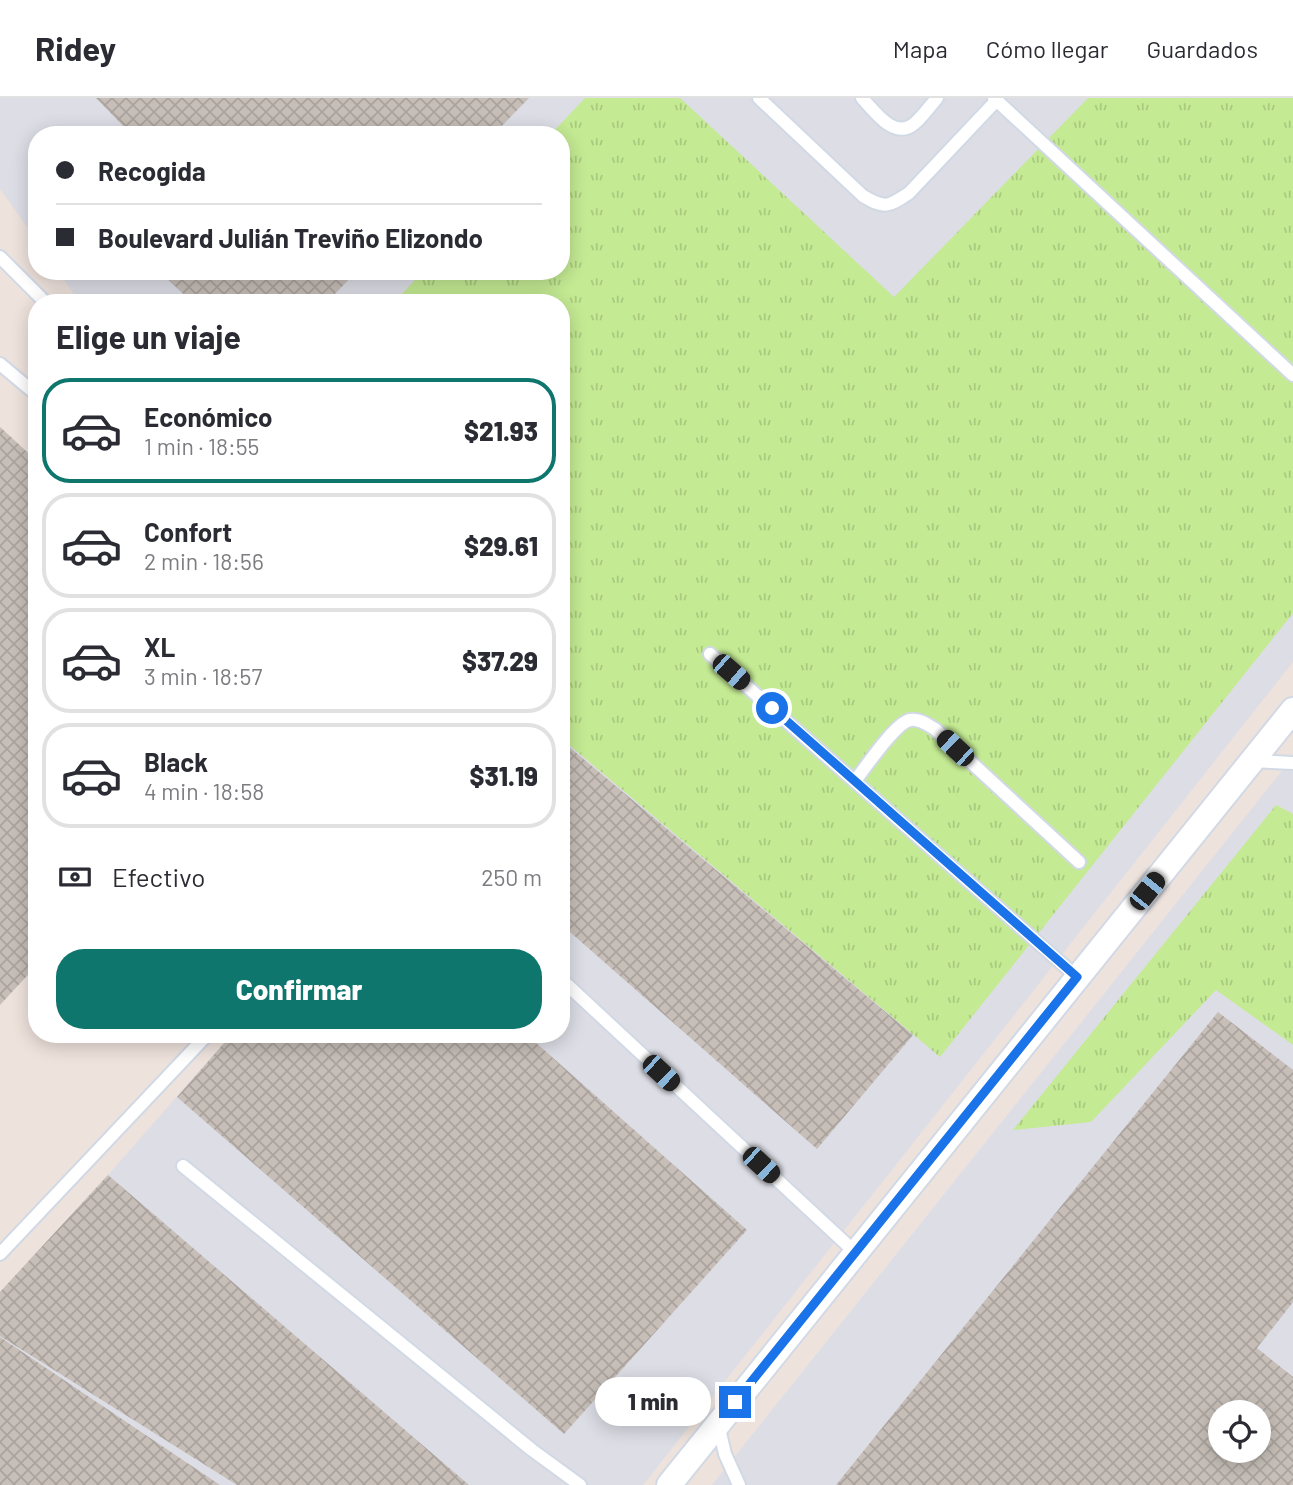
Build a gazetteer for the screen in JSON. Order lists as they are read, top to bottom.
{
  "page": {
    "header": "Ridey",
    "nav": ["Mapa", "Cómo llegar", "Guardados"],
    "banner": ["Recogida", "Boulevard Julián Treviño Elizondo"],
    "heading": "Elige un viaje",
    "list": [
      {
        "name": "Económico",
        "note": "1 min · 18:55",
        "value": "$21.93"
      },
      {
        "name": "Confort",
        "note": "2 min · 18:56",
        "value": "$29.61"
      },
      {
        "name": "XL",
        "note": "3 min · 18:57",
        "value": "$37.29"
      },
      {
        "name": "Black",
        "note": "4 min · 18:58",
        "value": "$31.19"
      }
    ],
    "pay": ["Efectivo", "250 m"],
    "buttons": "Confirmar",
    "bubble": "1 min"
  }
}
